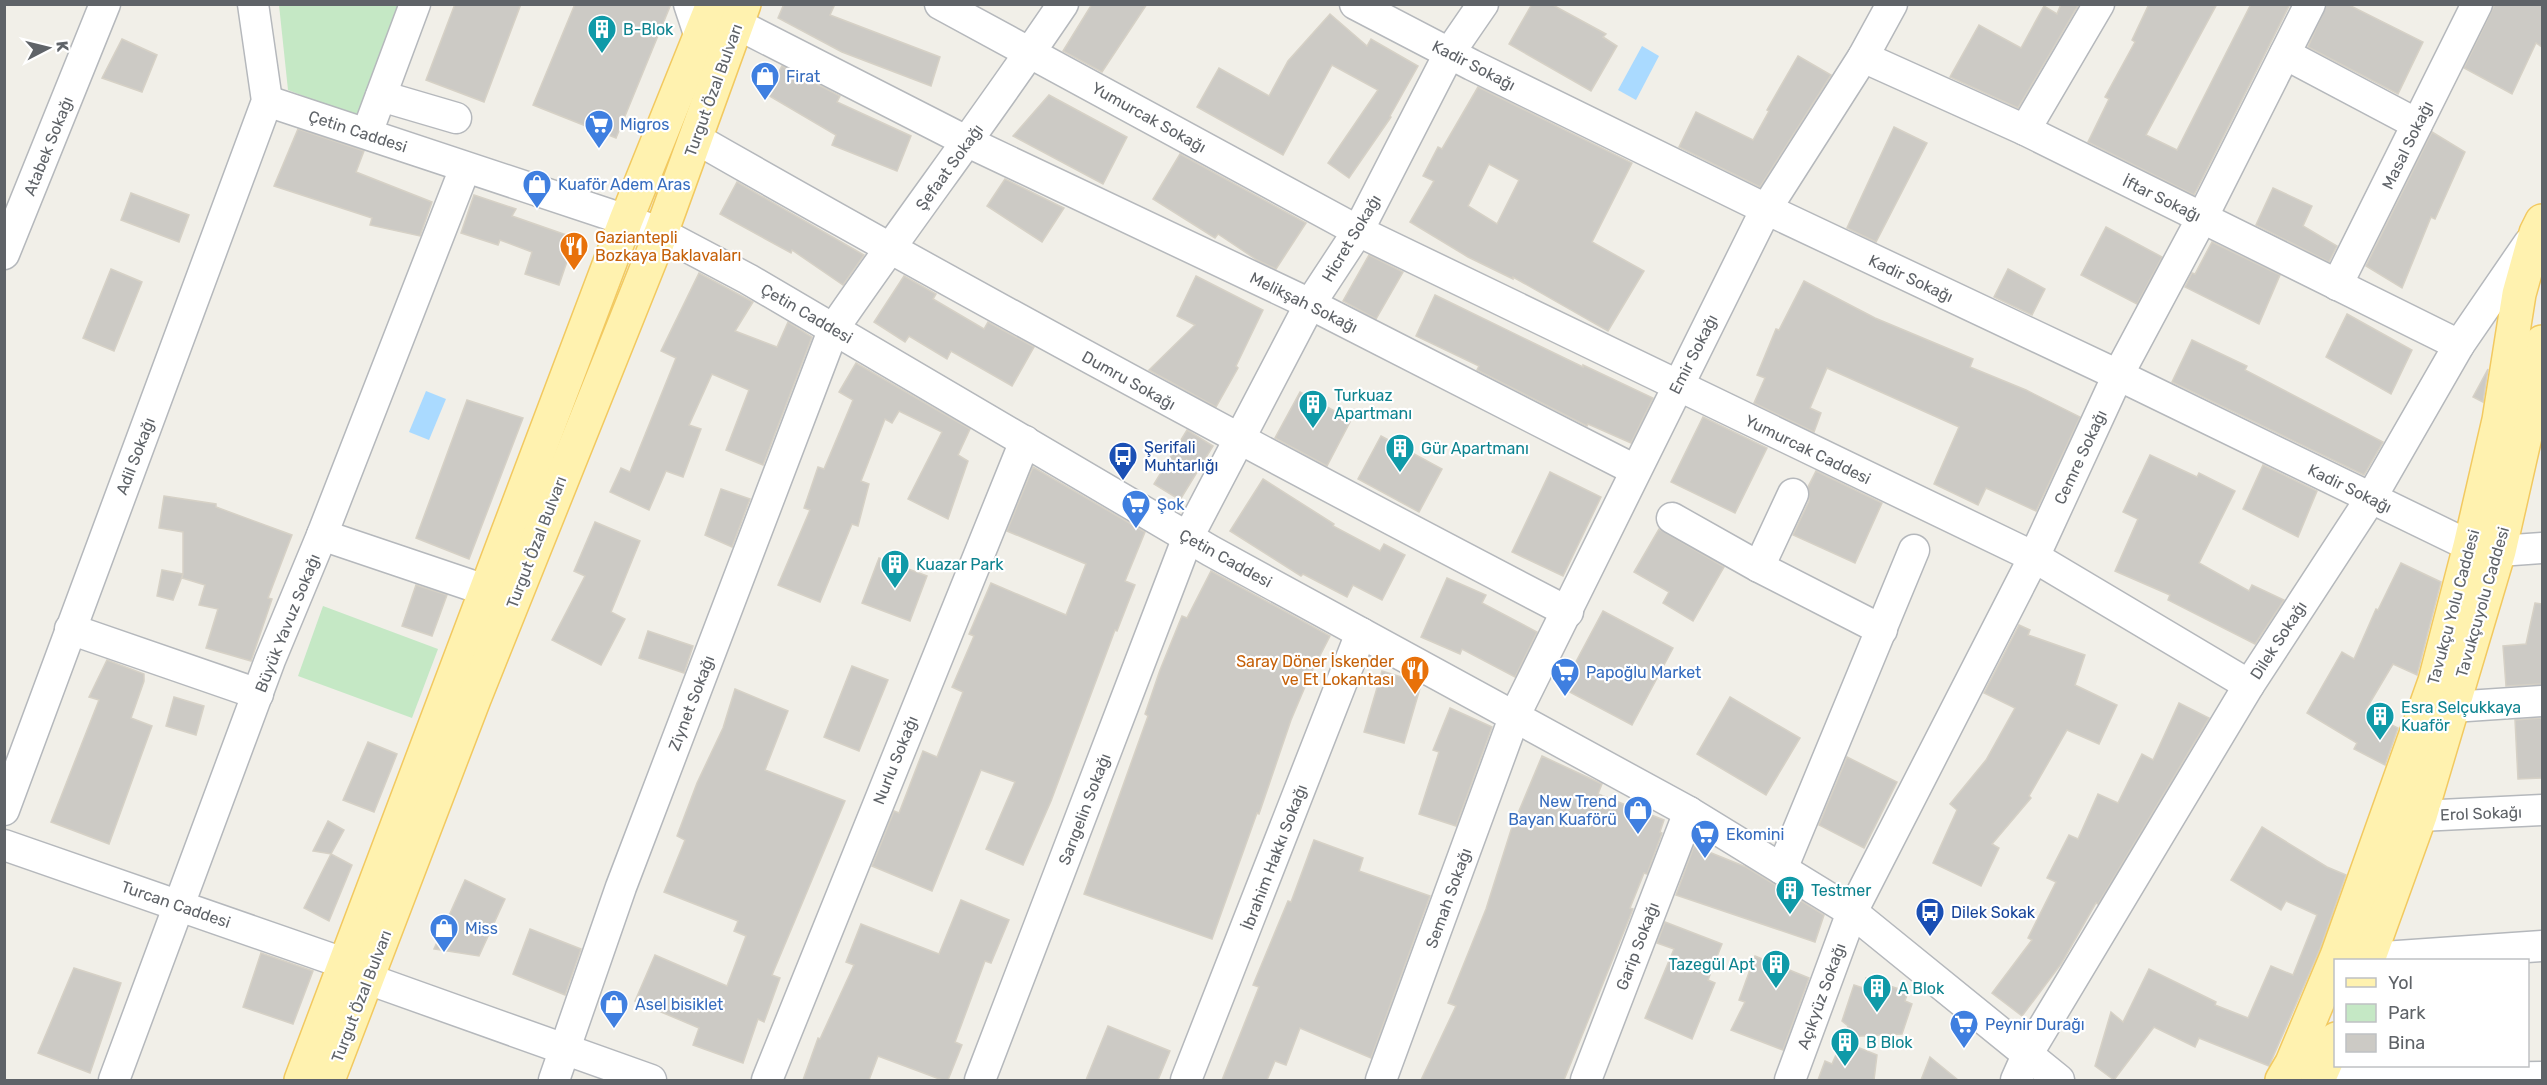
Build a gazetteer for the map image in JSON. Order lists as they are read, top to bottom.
{
  "streets": {
    "main road": ["Turgut Özal Bulvarı", "Tavukçuyolu Caddesi", "Tavukçu Yolu Caddesi"],
    "street": [
      "Kadir Sokağı",
      "Yumurcak Sokağı",
      "Çetin Caddesi",
      "Masal Sokağı",
      "Atabek Sokağı",
      "Şefaat Sokağı",
      "İftar Sokağı",
      "Hicret Sokağı",
      "Melikşah Sokağı",
      "Emir Sokağı",
      "Dumru Sokağı",
      "Yumurcak Caddesi",
      "Adil Sokağı",
      "Cemre Sokağı",
      "Büyük Yavuz Sokağı",
      "Dilek Sokağı",
      "Ziynet Sokağı",
      "Nurlu Sokağı",
      "Sarıgelin Sokağı",
      "Erol Sokağı",
      "İbrahim Hakkı Sokağı",
      "Semah Sokağı",
      "Turcan Caddesi",
      "Garip Sokağı",
      "Açıkyüz Sokağı"
    ]
  },
  "crossings": [
    ["Kadir Sokağı", "Hicret Sokağı"],
    ["Kadir Sokağı", "Emir Sokağı"],
    ["Kadir Sokağı", "Cemre Sokağı"],
    ["Kadir Sokağı", "Tavukçuyolu Caddesi"],
    ["Kadir Sokağı", "Tavukçu Yolu Caddesi"],
    ["Kadir Sokağı", "Dilek Sokağı"],
    ["Turgut Özal Bulvarı", "Çetin Caddesi"],
    ["Turgut Özal Bulvarı", "Dumru Sokağı"],
    ["Turgut Özal Bulvarı", "Turcan Caddesi"],
    ["Yumurcak Sokağı", "Şefaat Sokağı"],
    ["Yumurcak Sokağı", "Hicret Sokağı"],
    ["Yumurcak Sokağı", "Yumurcak Caddesi"],
    ["Çetin Caddesi", "Şefaat Sokağı"],
    ["Çetin Caddesi", "Hicret Sokağı"],
    ["Çetin Caddesi", "Emir Sokağı"],
    ["Çetin Caddesi", "Adil Sokağı"],
    ["Çetin Caddesi", "Cemre Sokağı"],
    ["Çetin Caddesi", "Büyük Yavuz Sokağı"],
    ["Çetin Caddesi", "Dilek Sokağı"],
    ["Çetin Caddesi", "Ziynet Sokağı"],
    ["Çetin Caddesi", "Nurlu Sokağı"],
    ["Çetin Caddesi", "Sarıgelin Sokağı"],
    ["Çetin Caddesi", "İbrahim Hakkı Sokağı"],
    ["Çetin Caddesi", "Semah Sokağı"],
    ["Çetin Caddesi", "Garip Sokağı"],
    ["Çetin Caddesi", "Açıkyüz Sokağı"],
    ["Masal Sokağı", "İftar Sokağı"],
    ["Şefaat Sokağı", "Melikşah Sokağı"],
    ["Şefaat Sokağı", "Dumru Sokağı"],
    ["Şefaat Sokağı", "Ziynet Sokağı"],
    ["İftar Sokağı", "Emir Sokağı"],
    ["İftar Sokağı", "Cemre Sokağı"],
    ["İftar Sokağı", "Dilek Sokağı"],
    ["Hicret Sokağı", "Melikşah Sokağı"],
    ["Hicret Sokağı", "Dumru Sokağı"],
    ["Hicret Sokağı", "Yumurcak Caddesi"],
    ["Hicret Sokağı", "Sarıgelin Sokağı"],
    ["Melikşah Sokağı", "Emir Sokağı"],
    ["Emir Sokağı", "Dumru Sokağı"],
    ["Emir Sokağı", "Yumurcak Caddesi"],
    ["Emir Sokağı", "Semah Sokağı"],
    ["Yumurcak Caddesi", "Cemre Sokağı"],
    ["Yumurcak Caddesi", "Dilek Sokağı"],
    ["Cemre Sokağı", "Açıkyüz Sokağı"],
    ["Tavukçuyolu Caddesi", "Tavukçu Yolu Caddesi"],
    ["Tavukçuyolu Caddesi", "Erol Sokağı"],
    ["Tavukçu Yolu Caddesi", "Dilek Sokağı"],
    ["Büyük Yavuz Sokağı", "Turcan Caddesi"],
    ["Ziynet Sokağı", "Turcan Caddesi"]
  ],
  "places": {
    "building": [
      "B-Blok",
      "Turkuaz Apartmanı",
      "Gür Apartmanı",
      "Kuazar Park",
      "Esra Selçukkaya Kuaför",
      "Testmer",
      "Tazegül Apt",
      "A Blok",
      "B Blok"
    ],
    "shop": [
      "Firat",
      "Kuaför Adem Aras",
      "New Trend Bayan Kuaförü",
      "Miss",
      "Asel bisiklet"
    ],
    "supermarket": [
      "Migros",
      "Şok",
      "Papoğlu Market",
      "Ekomini",
      "Peynir Durağı"
    ],
    "restaurant": ["Gaziantepli Bozkaya Baklavaları", "Saray Döner İskender ve Et Lokantası"],
    "bus stop": ["Şerifali Muhtarlığı", "Dilek Sokak"]
  },
  "legend": ["Yol", "Park", "Bina"],
  "north": "right"
}
